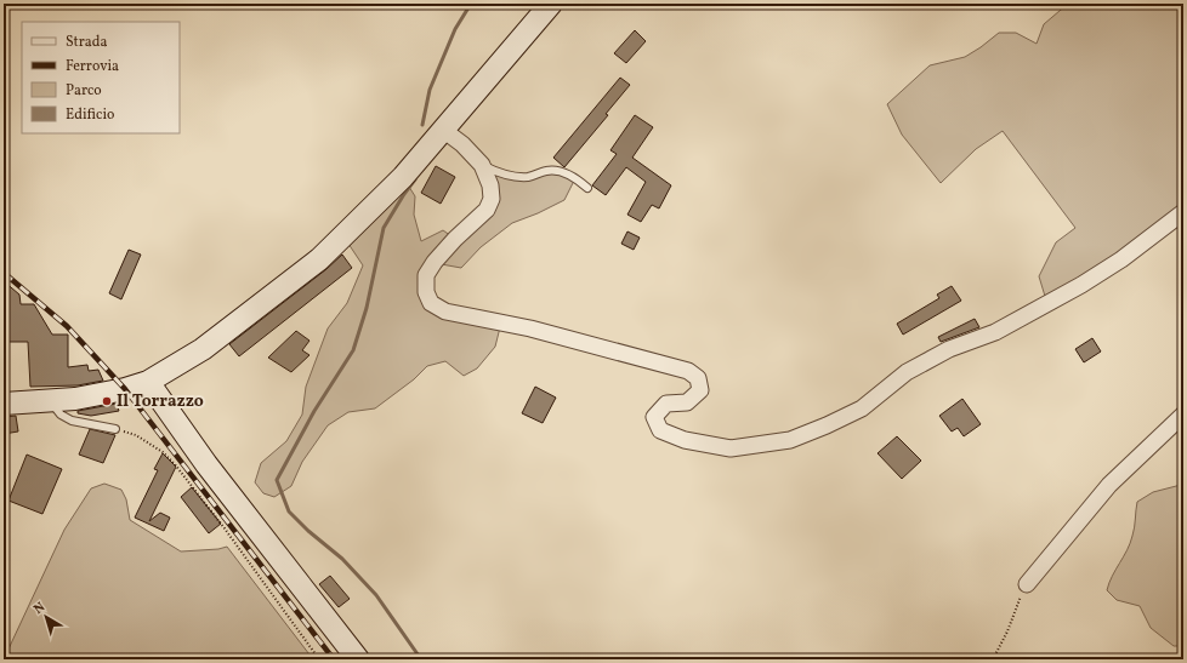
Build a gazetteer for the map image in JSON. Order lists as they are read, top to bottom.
{
  "places": ["Il Torrazzo"],
  "legend": [
    "Strada",
    "Ferrovia",
    "Parco",
    "Edificio"
  ],
  "north": "top left"
}
